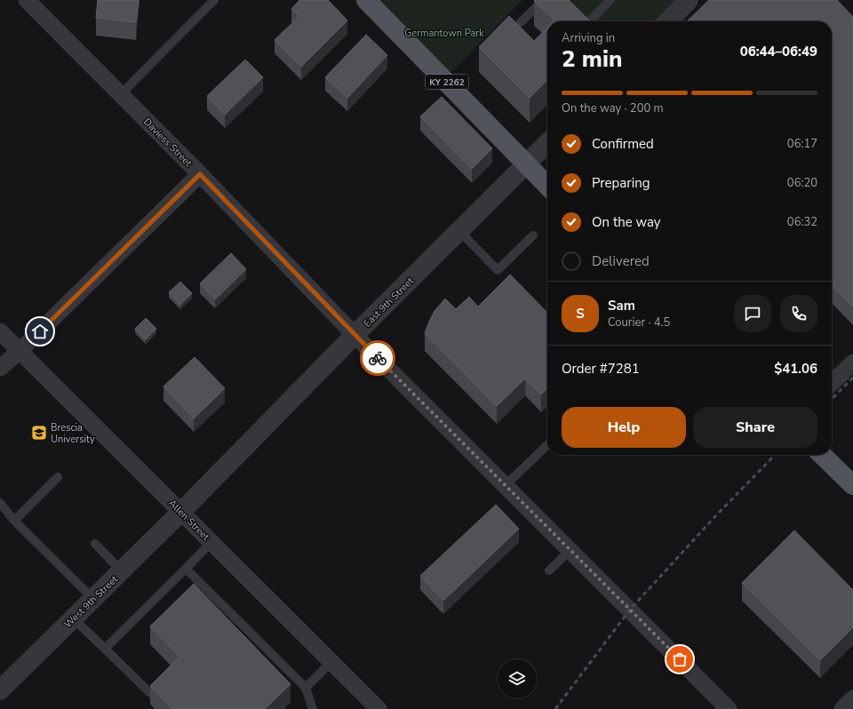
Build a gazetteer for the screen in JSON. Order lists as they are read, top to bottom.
{
  "streets": {
    "main road": ["KY 2262"],
    "street": [
      "Daviess Street",
      "East 9th Street",
      "Allen Street",
      "West 9th Street"
    ]
  },
  "crossings": [
    ["KY 2262", "East 9th Street"],
    ["Daviess Street", "East 9th Street"],
    ["East 9th Street", "Allen Street"],
    ["East 9th Street", "West 9th Street"],
    ["Allen Street", "West 9th Street"]
  ],
  "parks": ["Germantown Park"],
  "places": {
    "school or university": ["Brescia University"]
  },
  "page": {
    "heading": ["2 min", "Arriving in", "06:44–06:49"],
    "panel": [
      "Sam",
      "Courier · 4.5",
      "Order #7281",
      "$41.06"
    ],
    "bar": "On the way · 200 m",
    "list": [
      ["Confirmed", "06:17"],
      ["Preparing", "06:20"],
      ["On the way", "06:32"],
      "Delivered"
    ],
    "round": "S",
    "buttons": ["Help", "Share"]
  }
}
